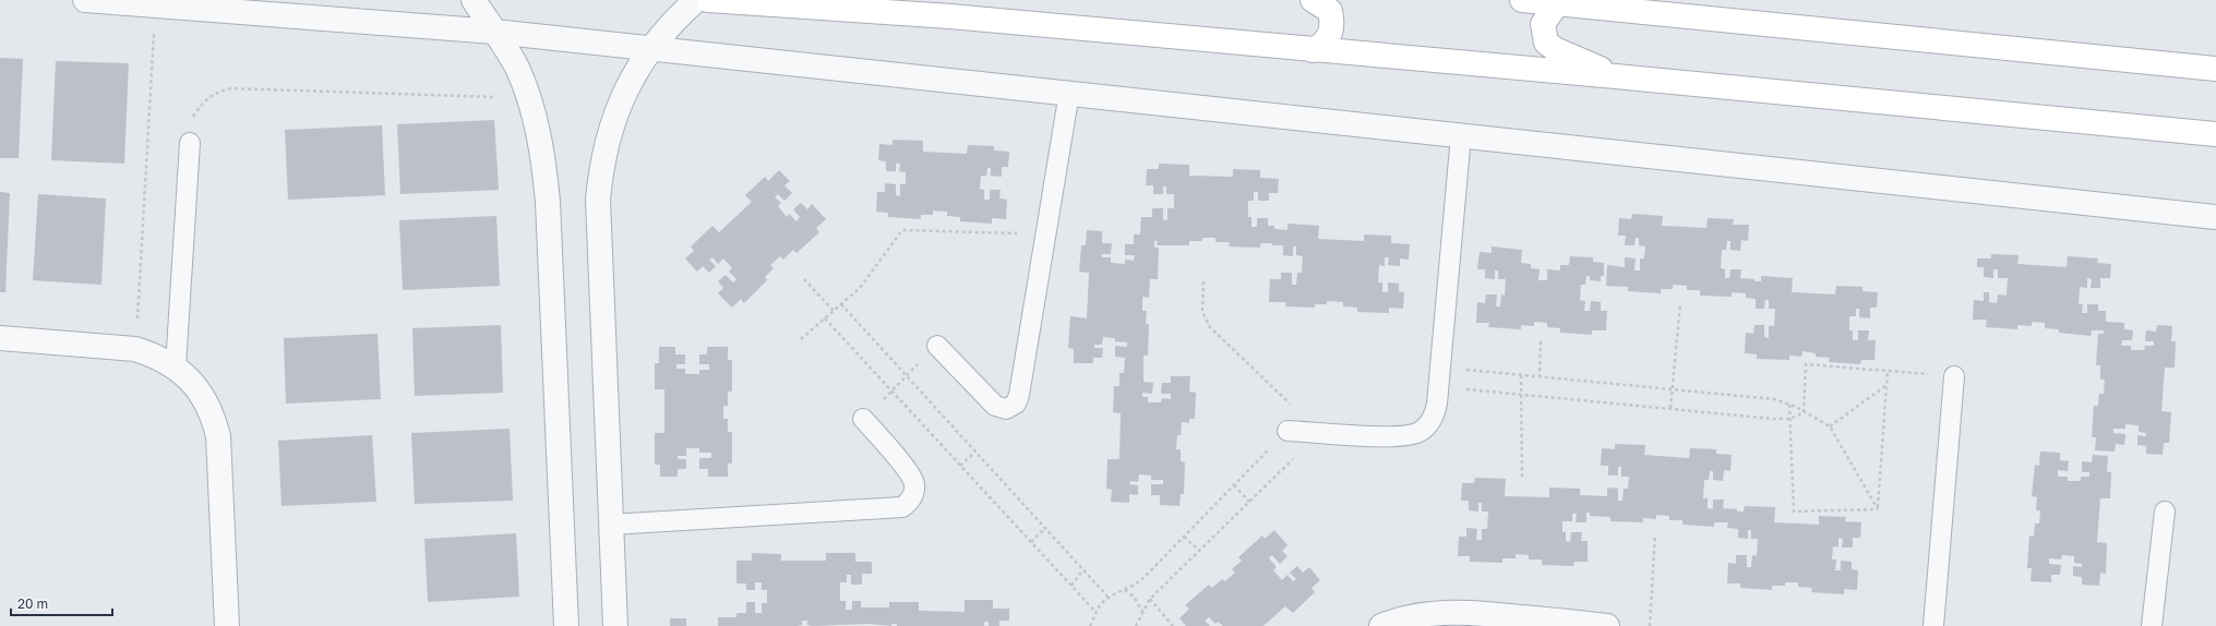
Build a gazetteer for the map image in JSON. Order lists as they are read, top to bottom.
{
  "scale_bar": "20 m"
}
